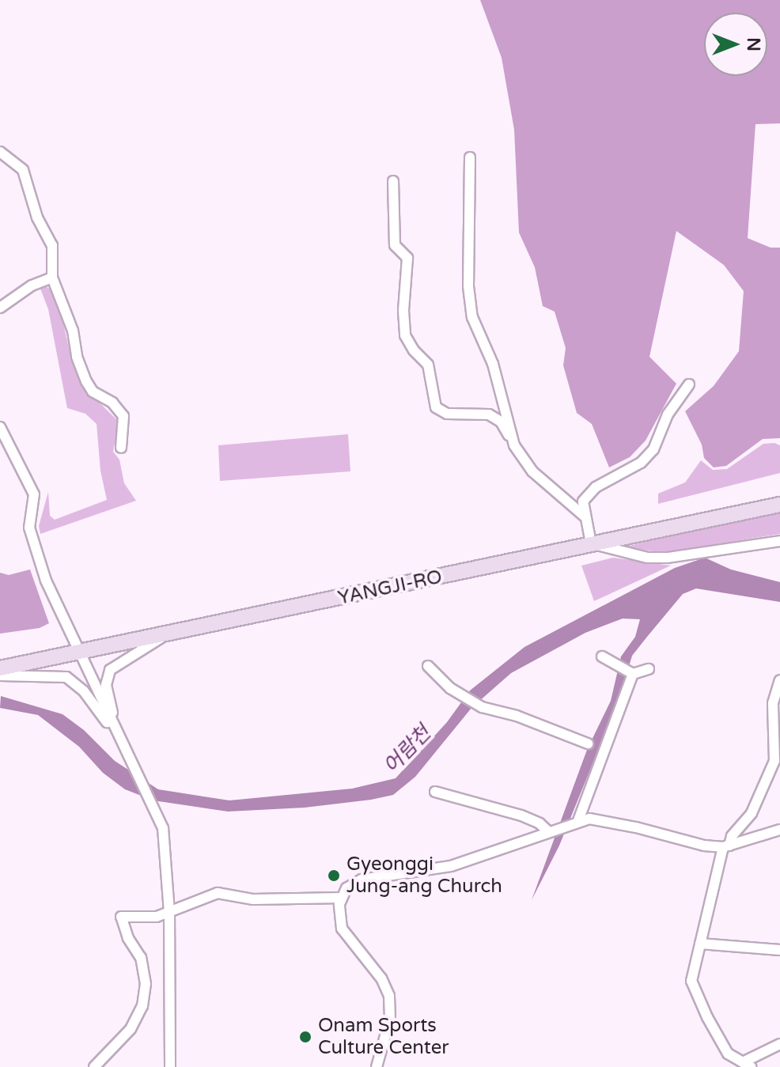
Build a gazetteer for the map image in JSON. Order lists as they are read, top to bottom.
{
  "streets": {
    "street": ["YANGJI-RO"]
  },
  "water": ["어람천"],
  "places": ["Gyeonggi Jung-ang Church", "Onam Sports Culture Center"],
  "north": "right"
}
